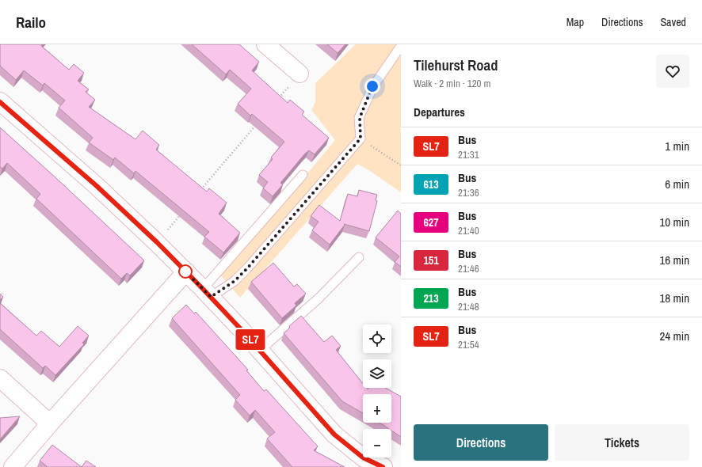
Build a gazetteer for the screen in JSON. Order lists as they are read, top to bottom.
{
  "lines": ["bus line SL7"],
  "page": {
    "header": "Railo",
    "nav": ["Map", "Directions", "Saved"],
    "on_map": "SL7",
    "heading": [
      ["Tilehurst Road", "Walk · 2 min · 120 m"],
      "Departures"
    ],
    "list": [
      {
        "mark": "SL7",
        "name": "Bus",
        "note": "21:31",
        "value": "1 min"
      },
      {
        "mark": "613",
        "name": "Bus",
        "note": "21:36",
        "value": "6 min"
      },
      {
        "mark": "627",
        "name": "Bus",
        "note": "21:40",
        "value": "10 min"
      },
      {
        "mark": "151",
        "name": "Bus",
        "note": "21:46",
        "value": "16 min"
      },
      {
        "mark": "213",
        "name": "Bus",
        "note": "21:48",
        "value": "18 min"
      },
      {
        "mark": "SL7",
        "name": "Bus",
        "note": "21:54",
        "value": "24 min"
      }
    ],
    "map_buttons": ["+", "−"],
    "buttons": ["Directions", "Tickets"]
  }
}
